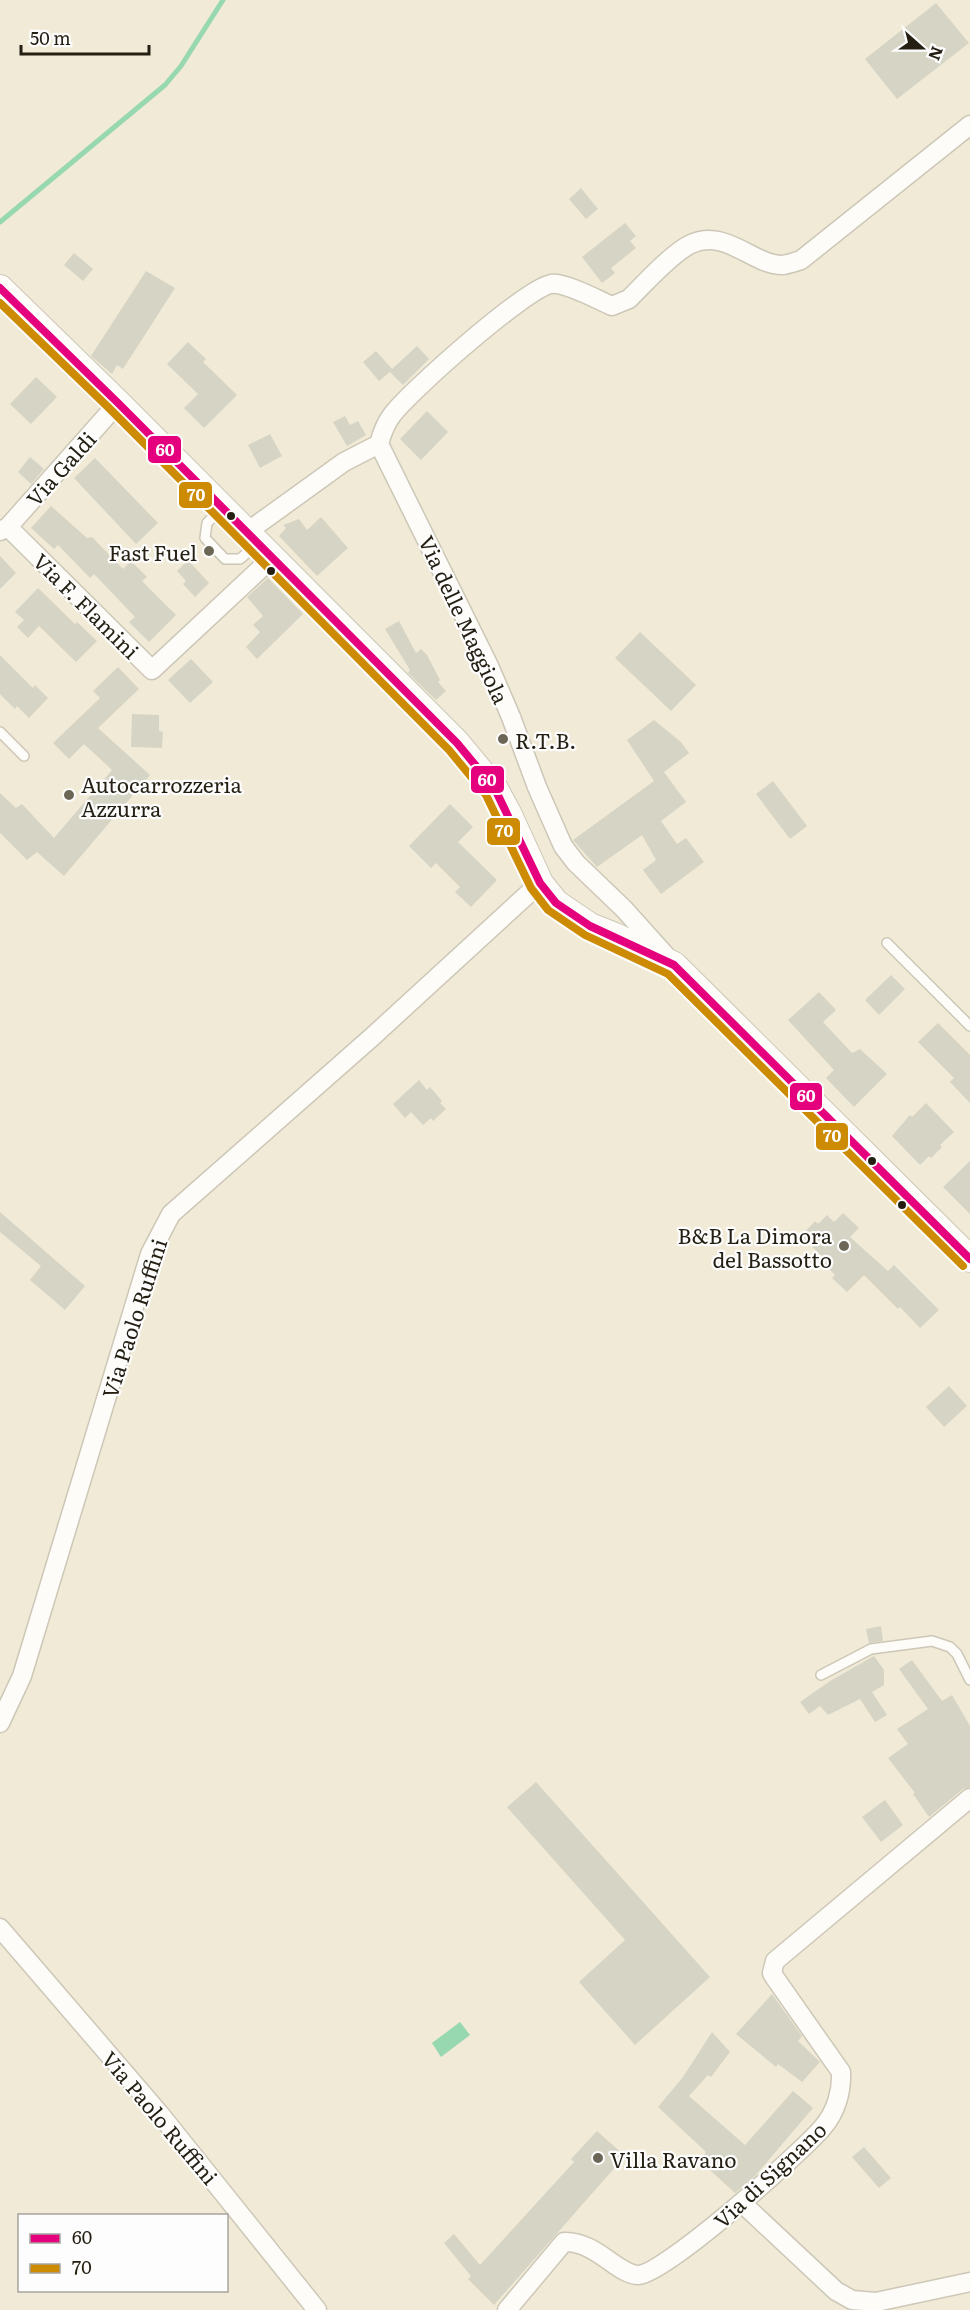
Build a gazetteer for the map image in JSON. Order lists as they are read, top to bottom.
{
  "streets": {
    "street": [
      "Via Galdi",
      "Via F. Flamini",
      "Via delle Maggiola",
      "Via Paolo Ruffini",
      "Via di Signano"
    ]
  },
  "crossings": [
    ["Via Galdi", "Via F. Flamini"]
  ],
  "places": [
    "Fast Fuel",
    "R.T.B.",
    "Autocarrozzeria Azzurra",
    "B&B La Dimora del Bassotto",
    "Villa Ravano"
  ],
  "lines": ["transit line 60", "transit line 70"],
  "legend": ["60", "70"],
  "scale_bar": "50 m",
  "north": "right"
}
